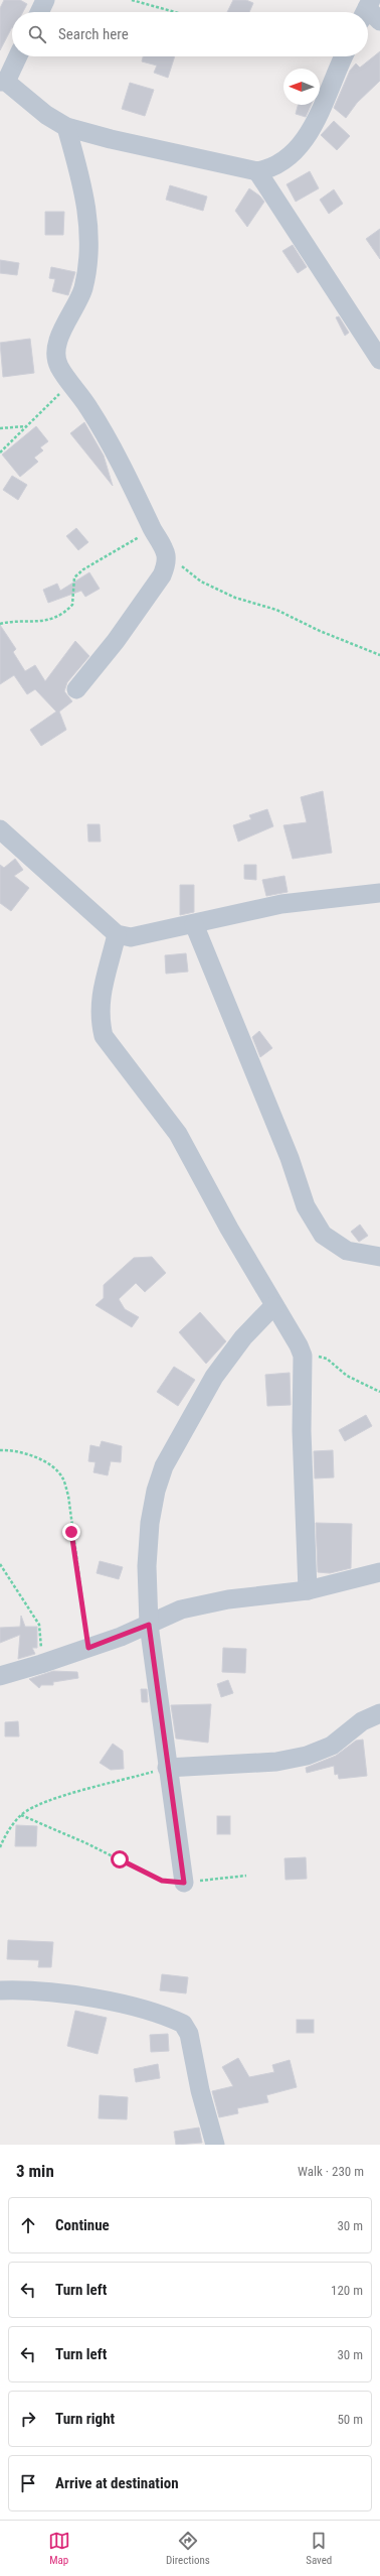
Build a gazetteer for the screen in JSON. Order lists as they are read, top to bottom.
{
  "north": "left",
  "page": {
    "search": "Search here",
    "heading": ["3 min", "Walk · 230 m"],
    "list": [
      ["Continue", "30 m"],
      ["Turn left", "120 m"],
      ["Turn left", "30 m"],
      ["Turn right", "50 m"],
      "Arrive at destination"
    ],
    "nav": ["Map", "Directions", "Saved"]
  }
}
